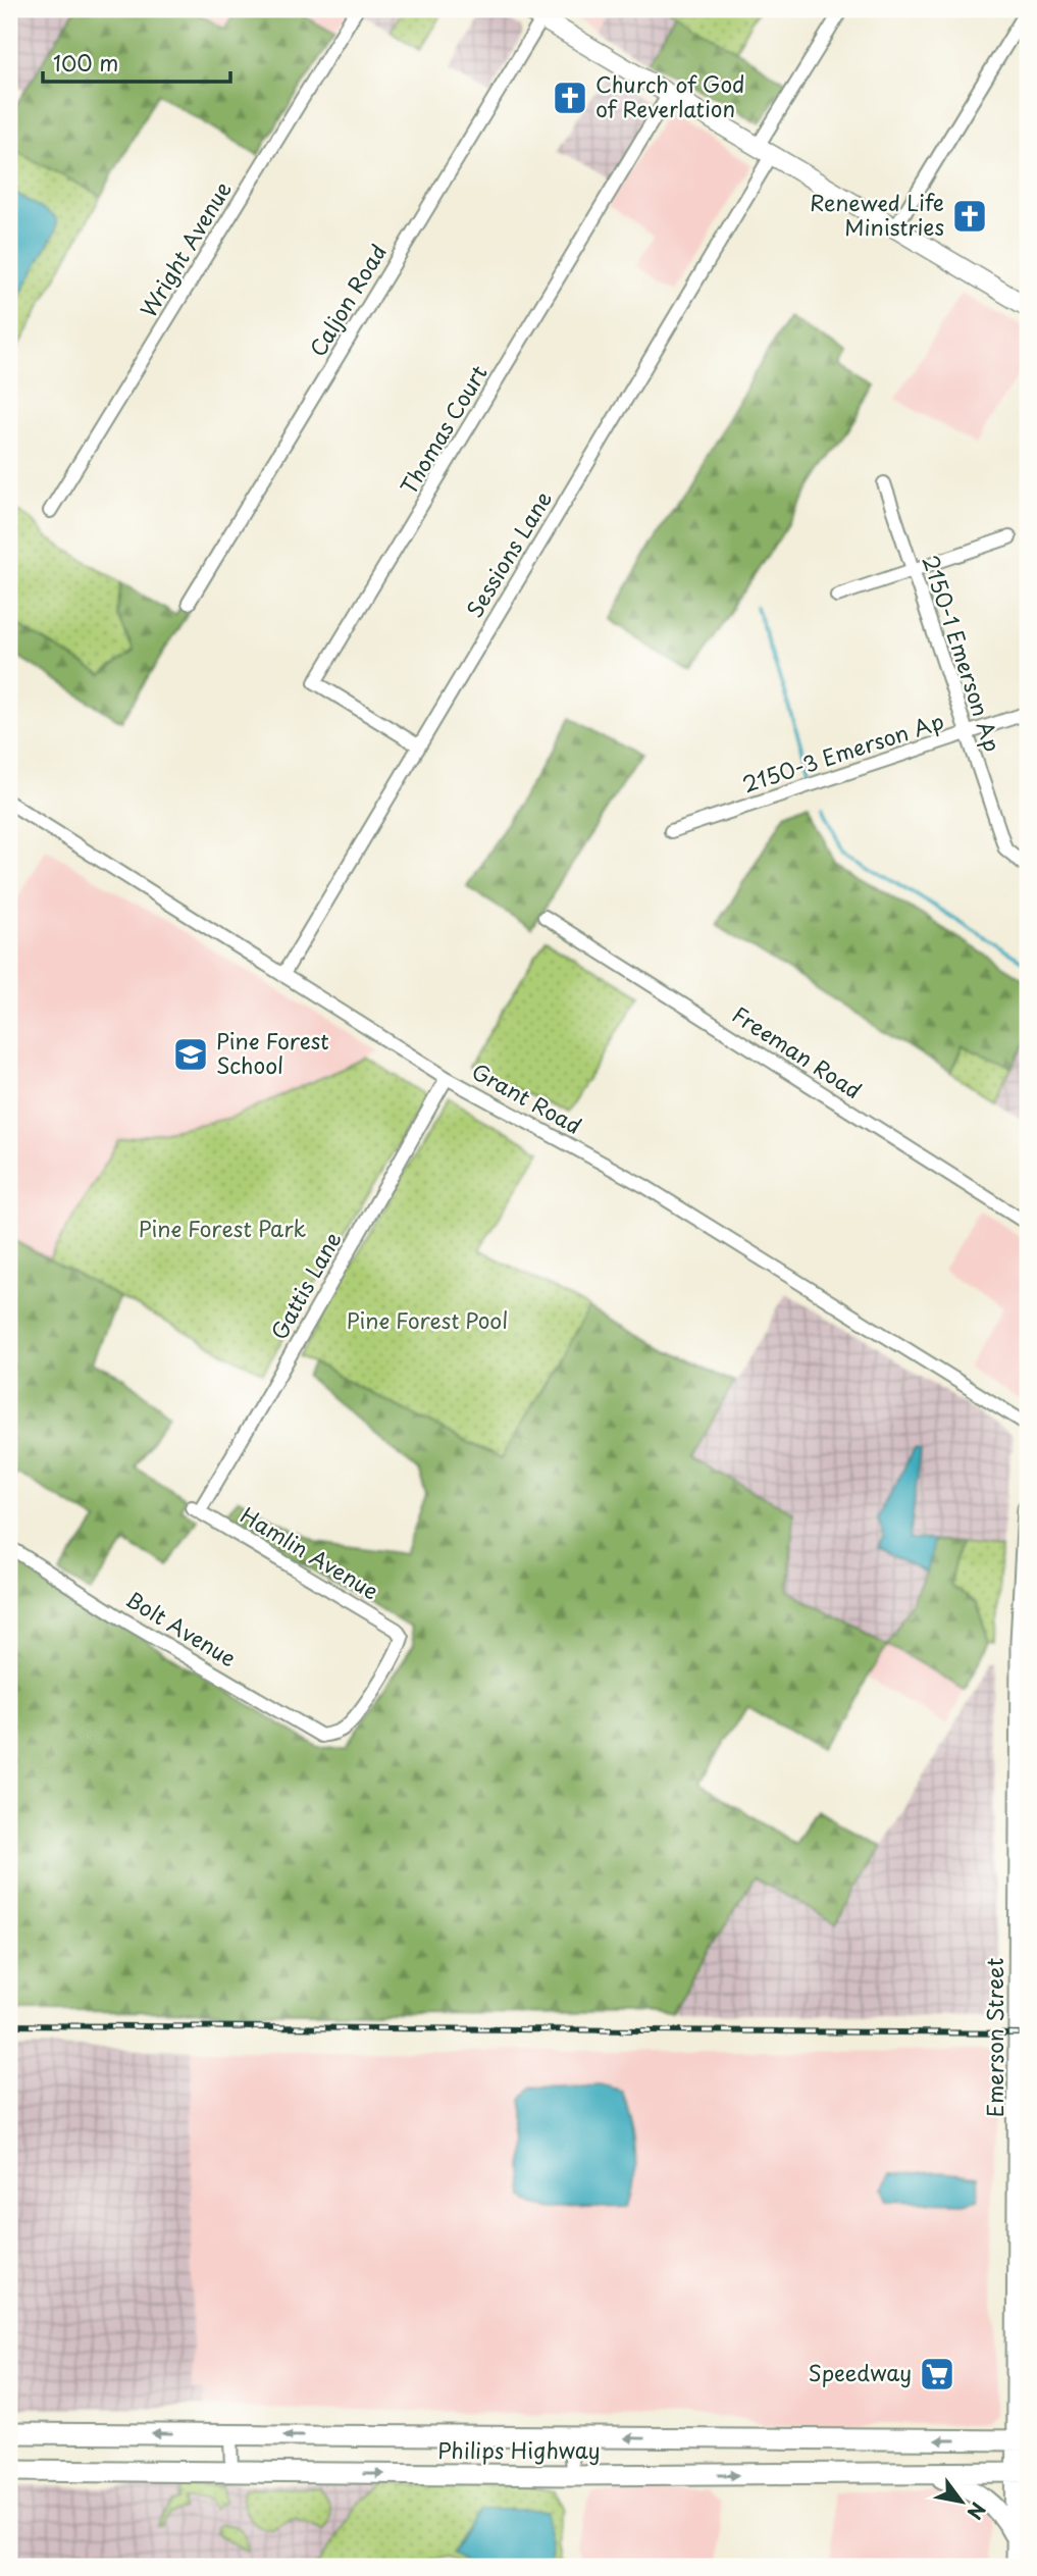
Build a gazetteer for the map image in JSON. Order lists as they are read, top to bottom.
{
  "streets": {
    "main road": ["Emerson Street", "Philips Highway"],
    "street": [
      "Wright Avenue",
      "Caljon Road",
      "Thomas Court",
      "Sessions Lane",
      "2150-1 Emerson Ap",
      "2150-3 Emerson Ap",
      "Freeman Road",
      "Grant Road",
      "Gattis Lane",
      "Hamlin Avenue",
      "Bolt Avenue"
    ]
  },
  "crossings": [
    ["Thomas Court", "Sessions Lane"],
    ["Sessions Lane", "Grant Road"],
    ["2150-1 Emerson Ap", "2150-3 Emerson Ap"],
    ["Grant Road", "Gattis Lane"],
    ["Gattis Lane", "Hamlin Avenue"],
    ["Hamlin Avenue", "Bolt Avenue"],
    ["Emerson Street", "Philips Highway"]
  ],
  "parks": ["Pine Forest Park", "Pine Forest Pool"],
  "places": {
    "church": ["Church of God of Reverlation", "Renewed Life Ministries"],
    "school or university": ["Pine Forest School"],
    "supermarket": ["Speedway"]
  },
  "scale_bar": "100 m",
  "north": "bottom right"
}
